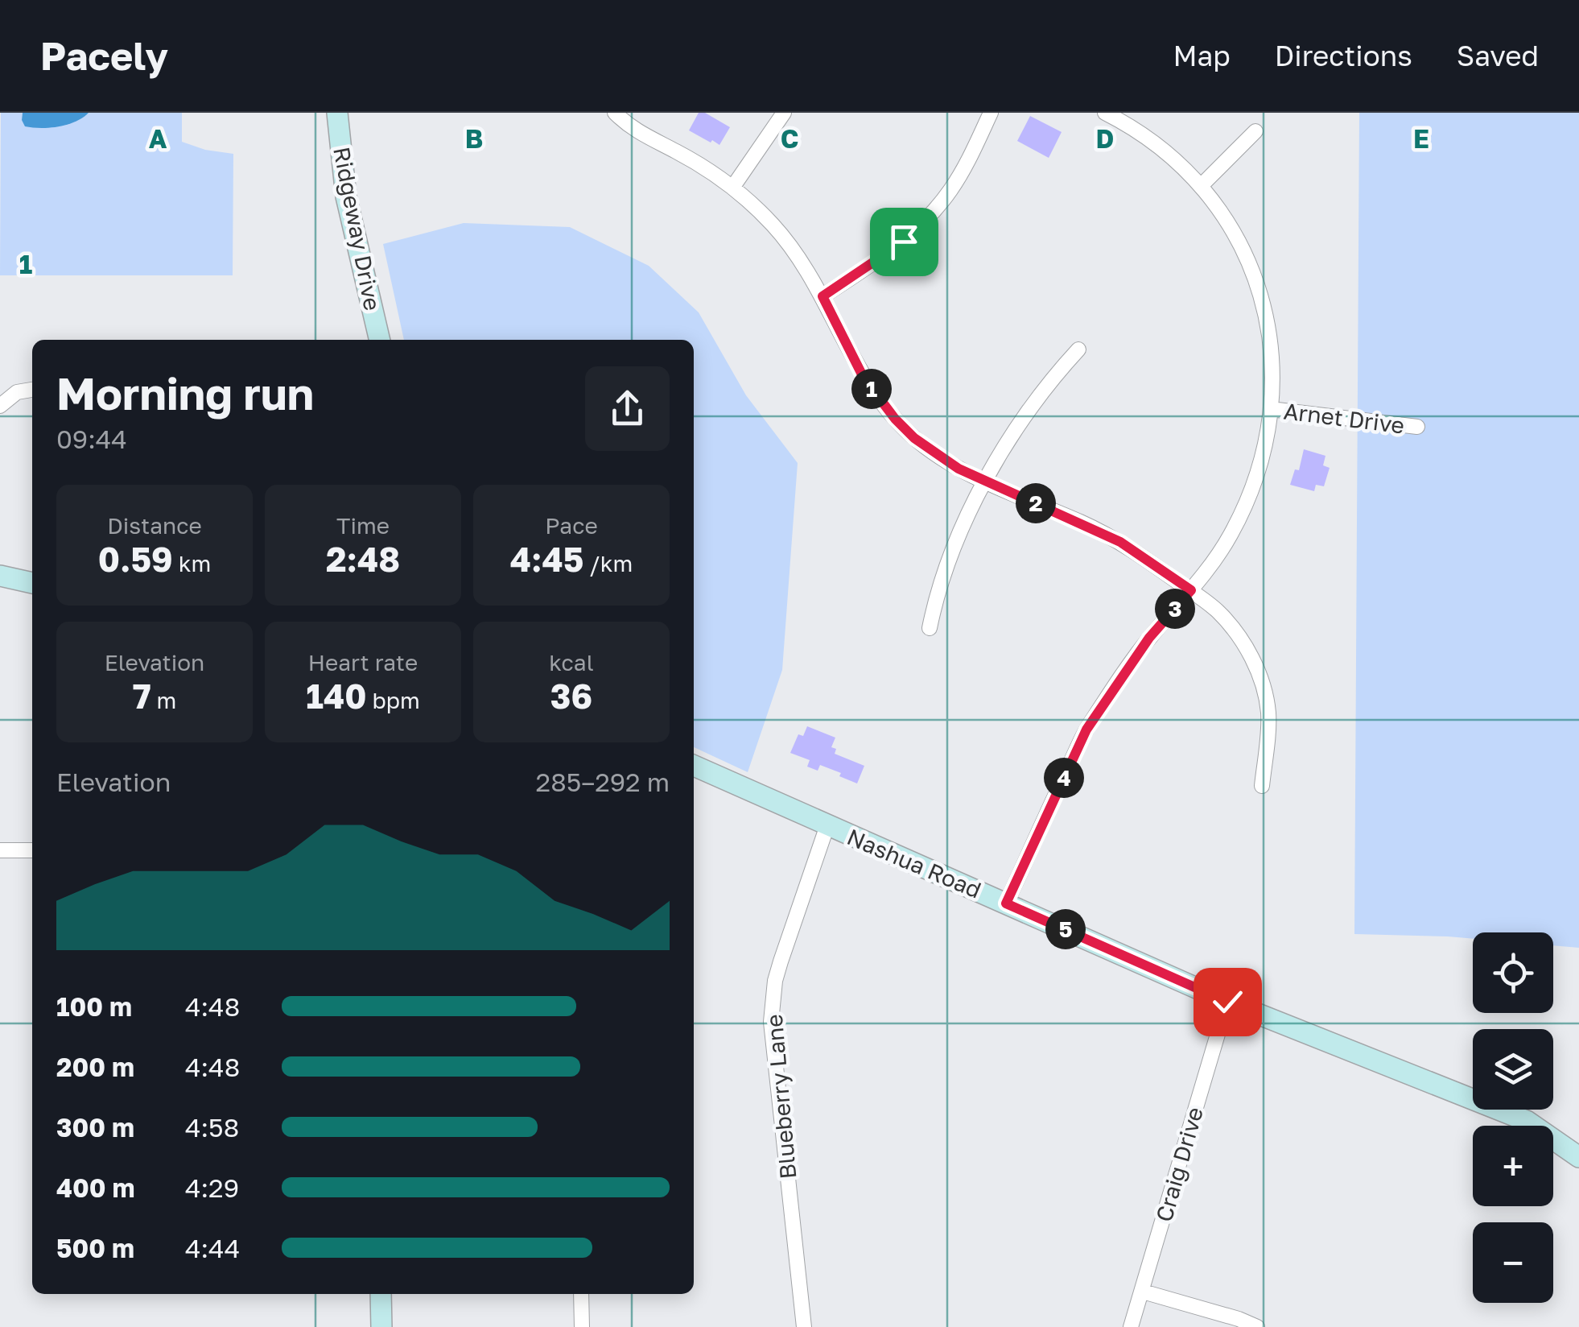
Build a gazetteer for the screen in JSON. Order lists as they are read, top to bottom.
{
  "streets": {
    "street": [
      "Ridgeway Drive",
      "Arnet Drive",
      "Nashua Road",
      "Blueberry Lane",
      "Craig Drive"
    ]
  },
  "crossings": [
    ["Nashua Road", "Blueberry Lane"],
    ["Nashua Road", "Craig Drive"]
  ],
  "page": {
    "header": "Pacely",
    "nav": ["Map", "Directions", "Saved"],
    "heading": ["Morning run", "09:44"],
    "pins": [
      "1",
      "2",
      "3",
      "4",
      "5"
    ],
    "stats": [
      ["Distance", "0.59 km"],
      ["Time", "2:48"],
      ["Pace", "4:45 /km"],
      ["Elevation", "7 m"],
      ["Heart rate", "140 bpm"],
      ["kcal", "36"]
    ],
    "chart": ["Elevation", "285–292 m"],
    "map_buttons": ["+", "−"],
    "list": [
      {
        "name": "100 m",
        "note": "4:48"
      },
      {
        "name": "200 m",
        "note": "4:48"
      },
      {
        "name": "300 m",
        "note": "4:58"
      },
      {
        "name": "400 m",
        "note": "4:29"
      },
      {
        "name": "500 m",
        "note": "4:44"
      }
    ]
  },
  "grid": {
    "columns": [
      "A",
      "B",
      "C",
      "D",
      "E"
    ],
    "rows": ["1"]
  }
}
